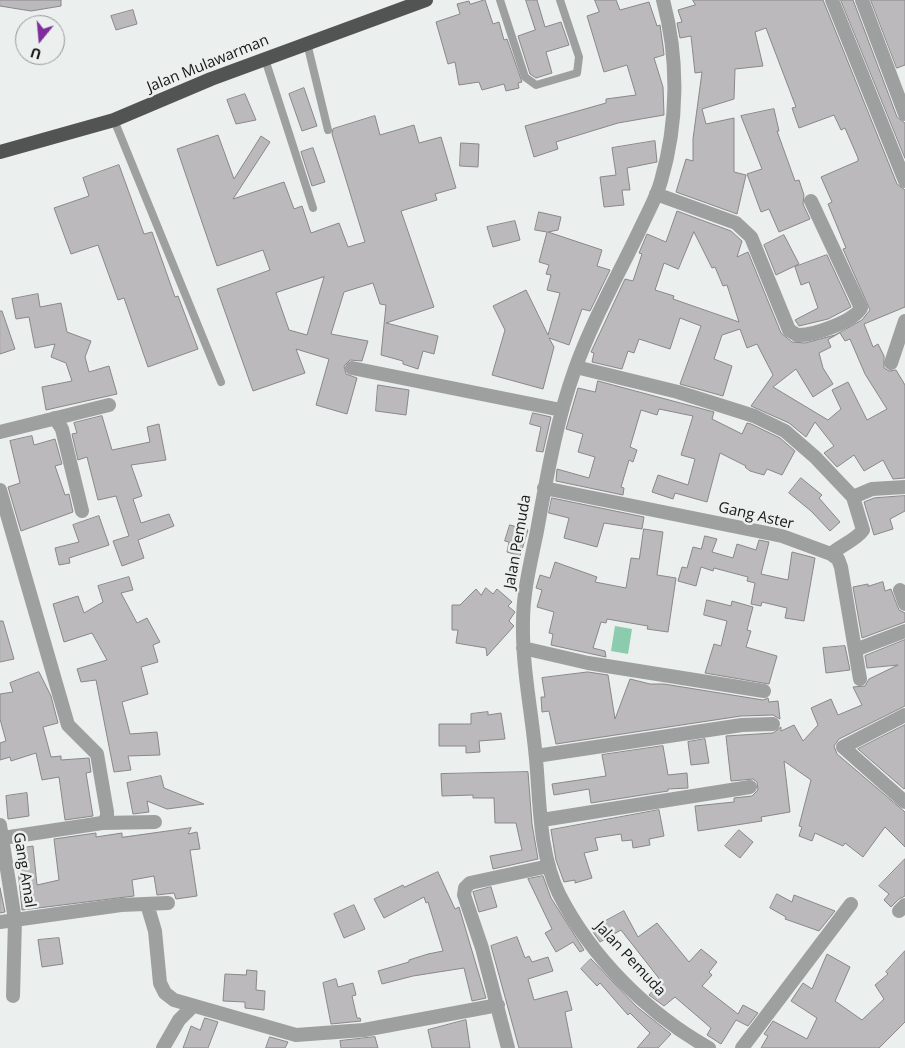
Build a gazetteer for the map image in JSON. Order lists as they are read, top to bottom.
{
  "streets": {
    "highway": ["Jalan Mulawarman"],
    "street": ["Gang Aster", "Jalan Pemuda", "Gang Amal"]
  },
  "crossings": [
    ["Gang Aster", "Jalan Pemuda"]
  ],
  "north": "bottom"
}
